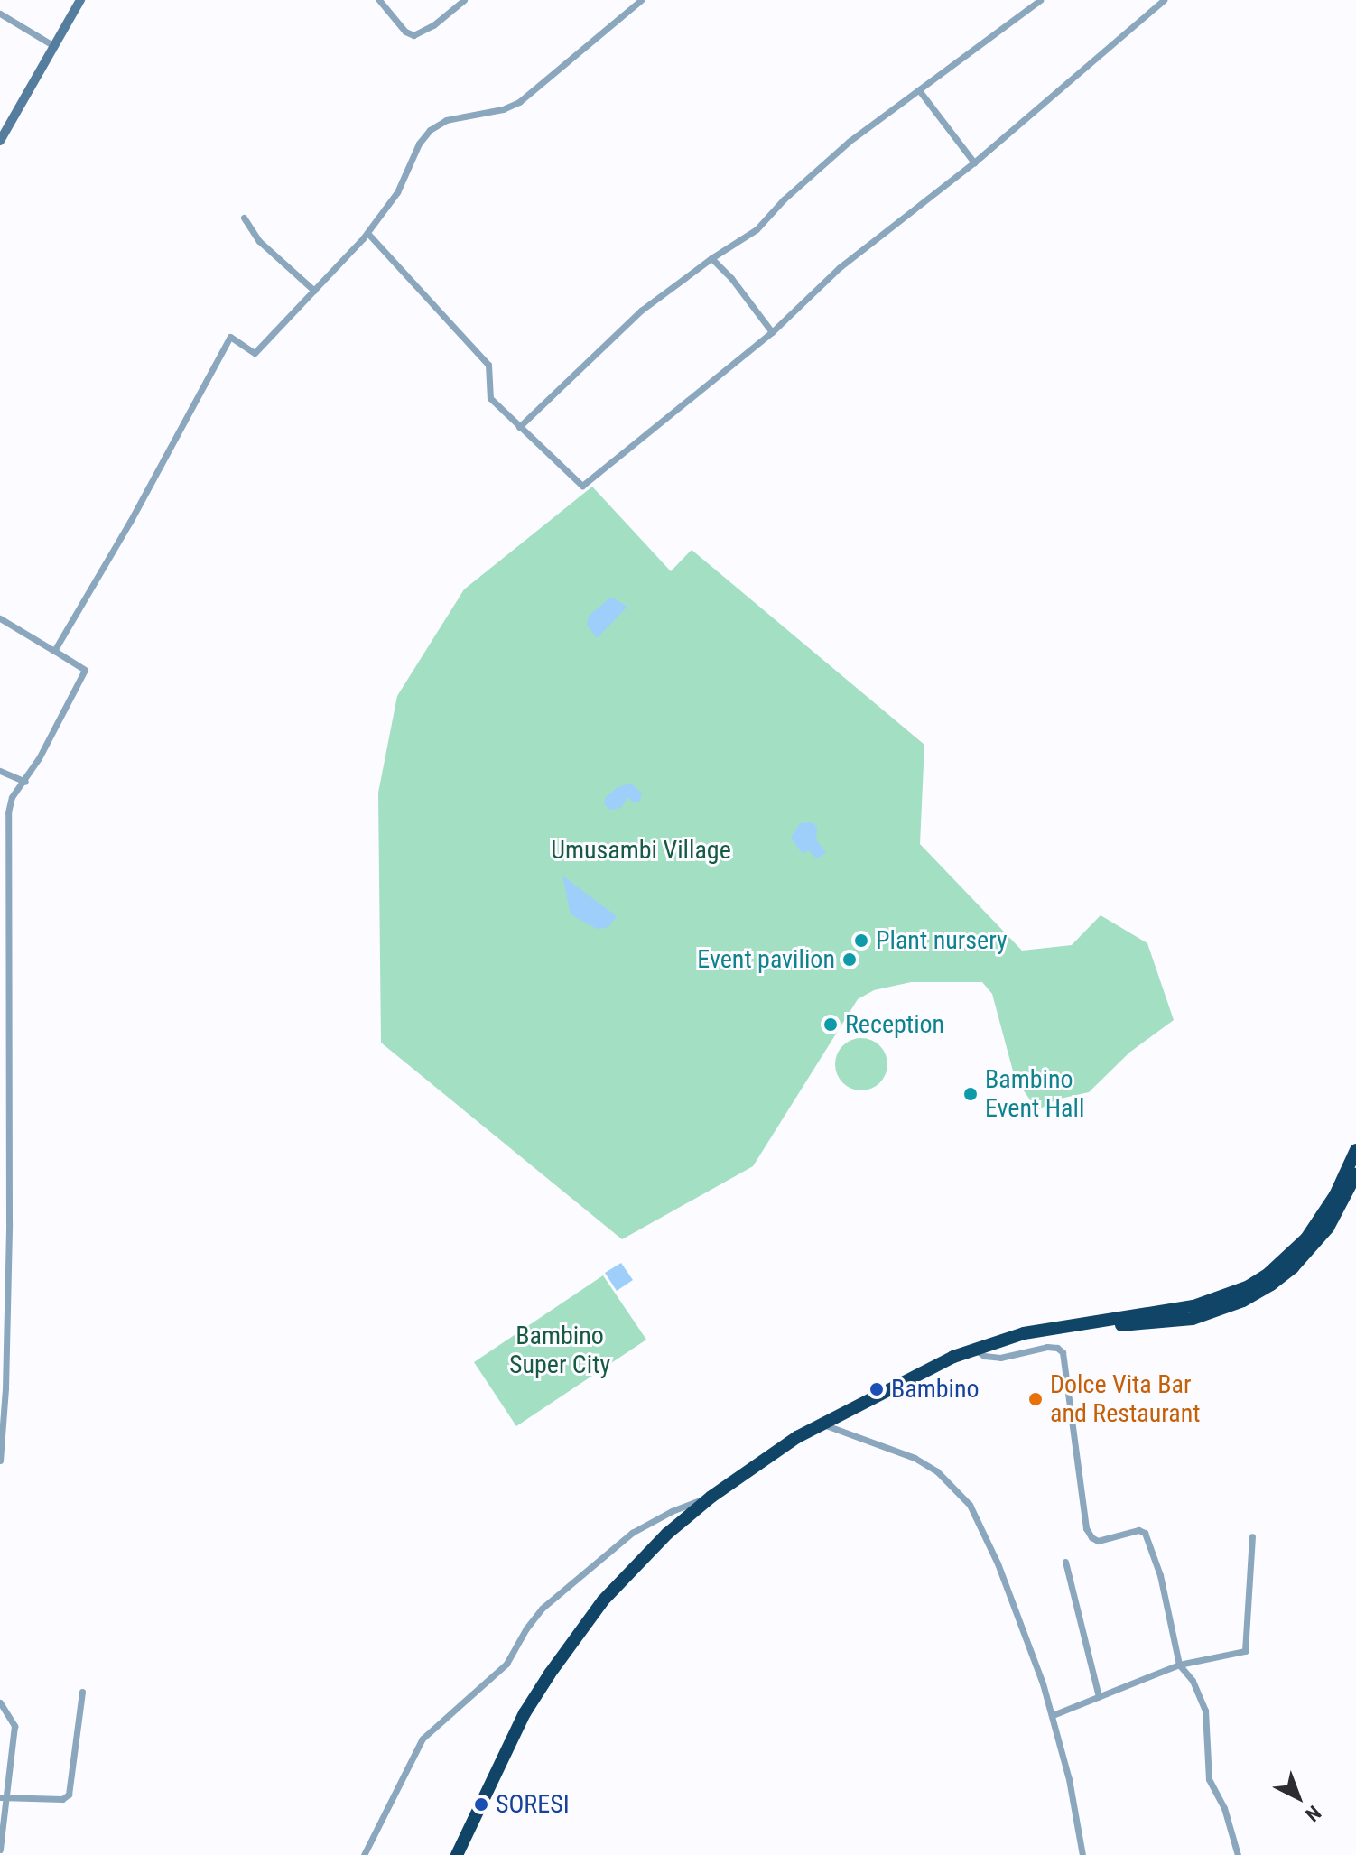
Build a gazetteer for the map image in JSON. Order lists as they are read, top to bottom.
{
  "parks": ["Umusambi Village", "Bambino Super City"],
  "places": [
    "Plant nursery",
    "Event pavilion",
    "Reception",
    "Bambino Event Hall",
    "Bambino",
    "Dolce Vita Bar and Restaurant",
    "SORESI"
  ],
  "north": "bottom right"
}
